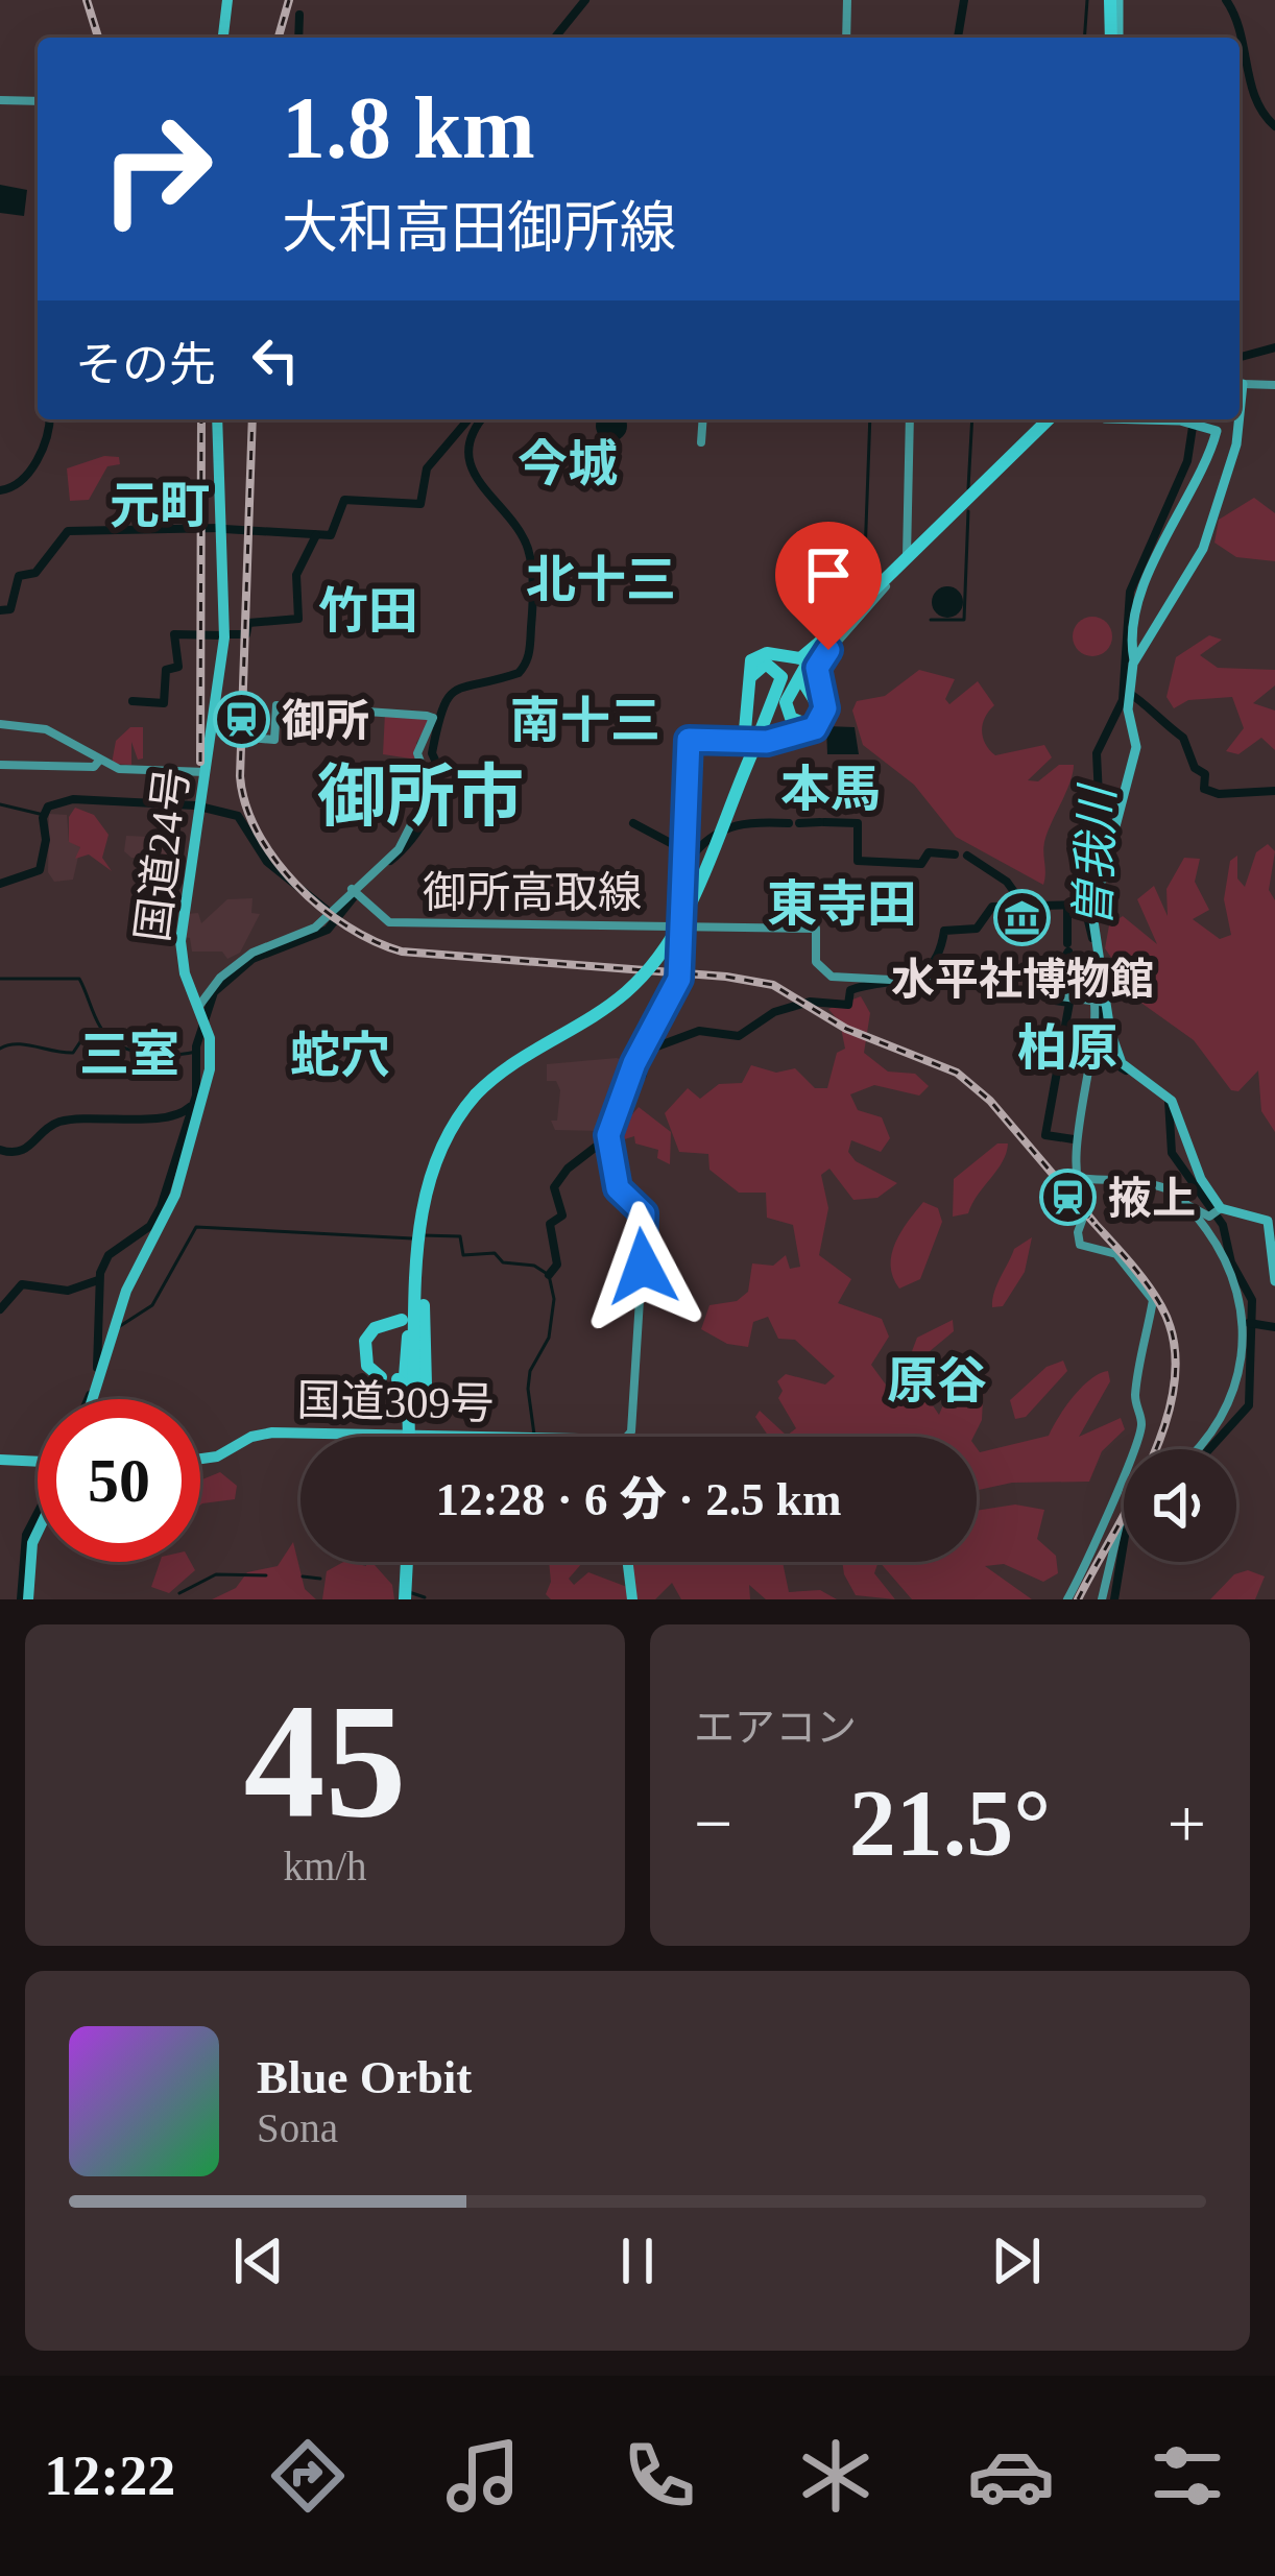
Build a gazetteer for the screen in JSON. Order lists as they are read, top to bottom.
{
  "streets": {
    "highway": ["国道24号", "国道309号"],
    "main road": ["御所高取線"]
  },
  "districts": [
    "今城",
    "元町",
    "北十三",
    "竹田",
    "南十三",
    "本馬",
    "御所市",
    "東寺田",
    "柏原",
    "三室",
    "蛇穴",
    "原谷"
  ],
  "water": ["曽我川"],
  "places": {
    "station": ["御所", "掖上"],
    "museum": ["水平社博物館"]
  },
  "page": {
    "turn": ["1.8 km", "大和高田御所線"],
    "then": "その先",
    "limit": "50",
    "trip": "12:28 · 6 分 · 2.5 km",
    "tile": [
      ["45", "km/h"],
      "エアコン"
    ],
    "heat": ["−", "21.5°", "+"],
    "song": ["Blue Orbit", "Sona"],
    "tabs": "12:22"
  }
}
